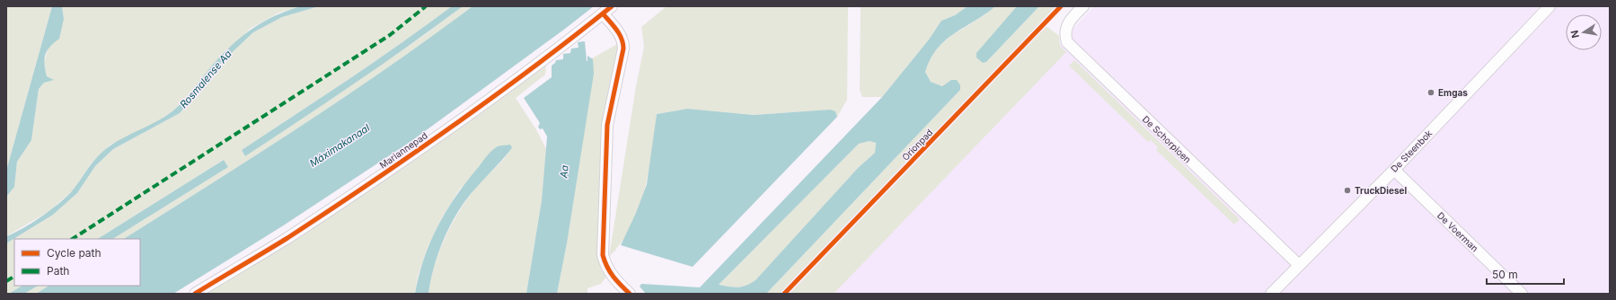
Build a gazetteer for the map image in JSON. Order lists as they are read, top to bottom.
{
  "streets": {
    "street": [
      "De Schorpioen",
      "Mariannepad",
      "De Steenbok",
      "De Voerman"
    ],
    "cycle path": ["Orionpad"]
  },
  "crossings": [
    ["De Schorpioen", "De Steenbok"],
    ["De Steenbok", "De Voerman"]
  ],
  "water": ["Rosmalense Aa", "Máximakanaal", "Aa"],
  "places": ["Emgas", "TruckDiesel"],
  "legend": ["Cycle path", "Path"],
  "scale_bar": "50 m",
  "north": "left"
}
